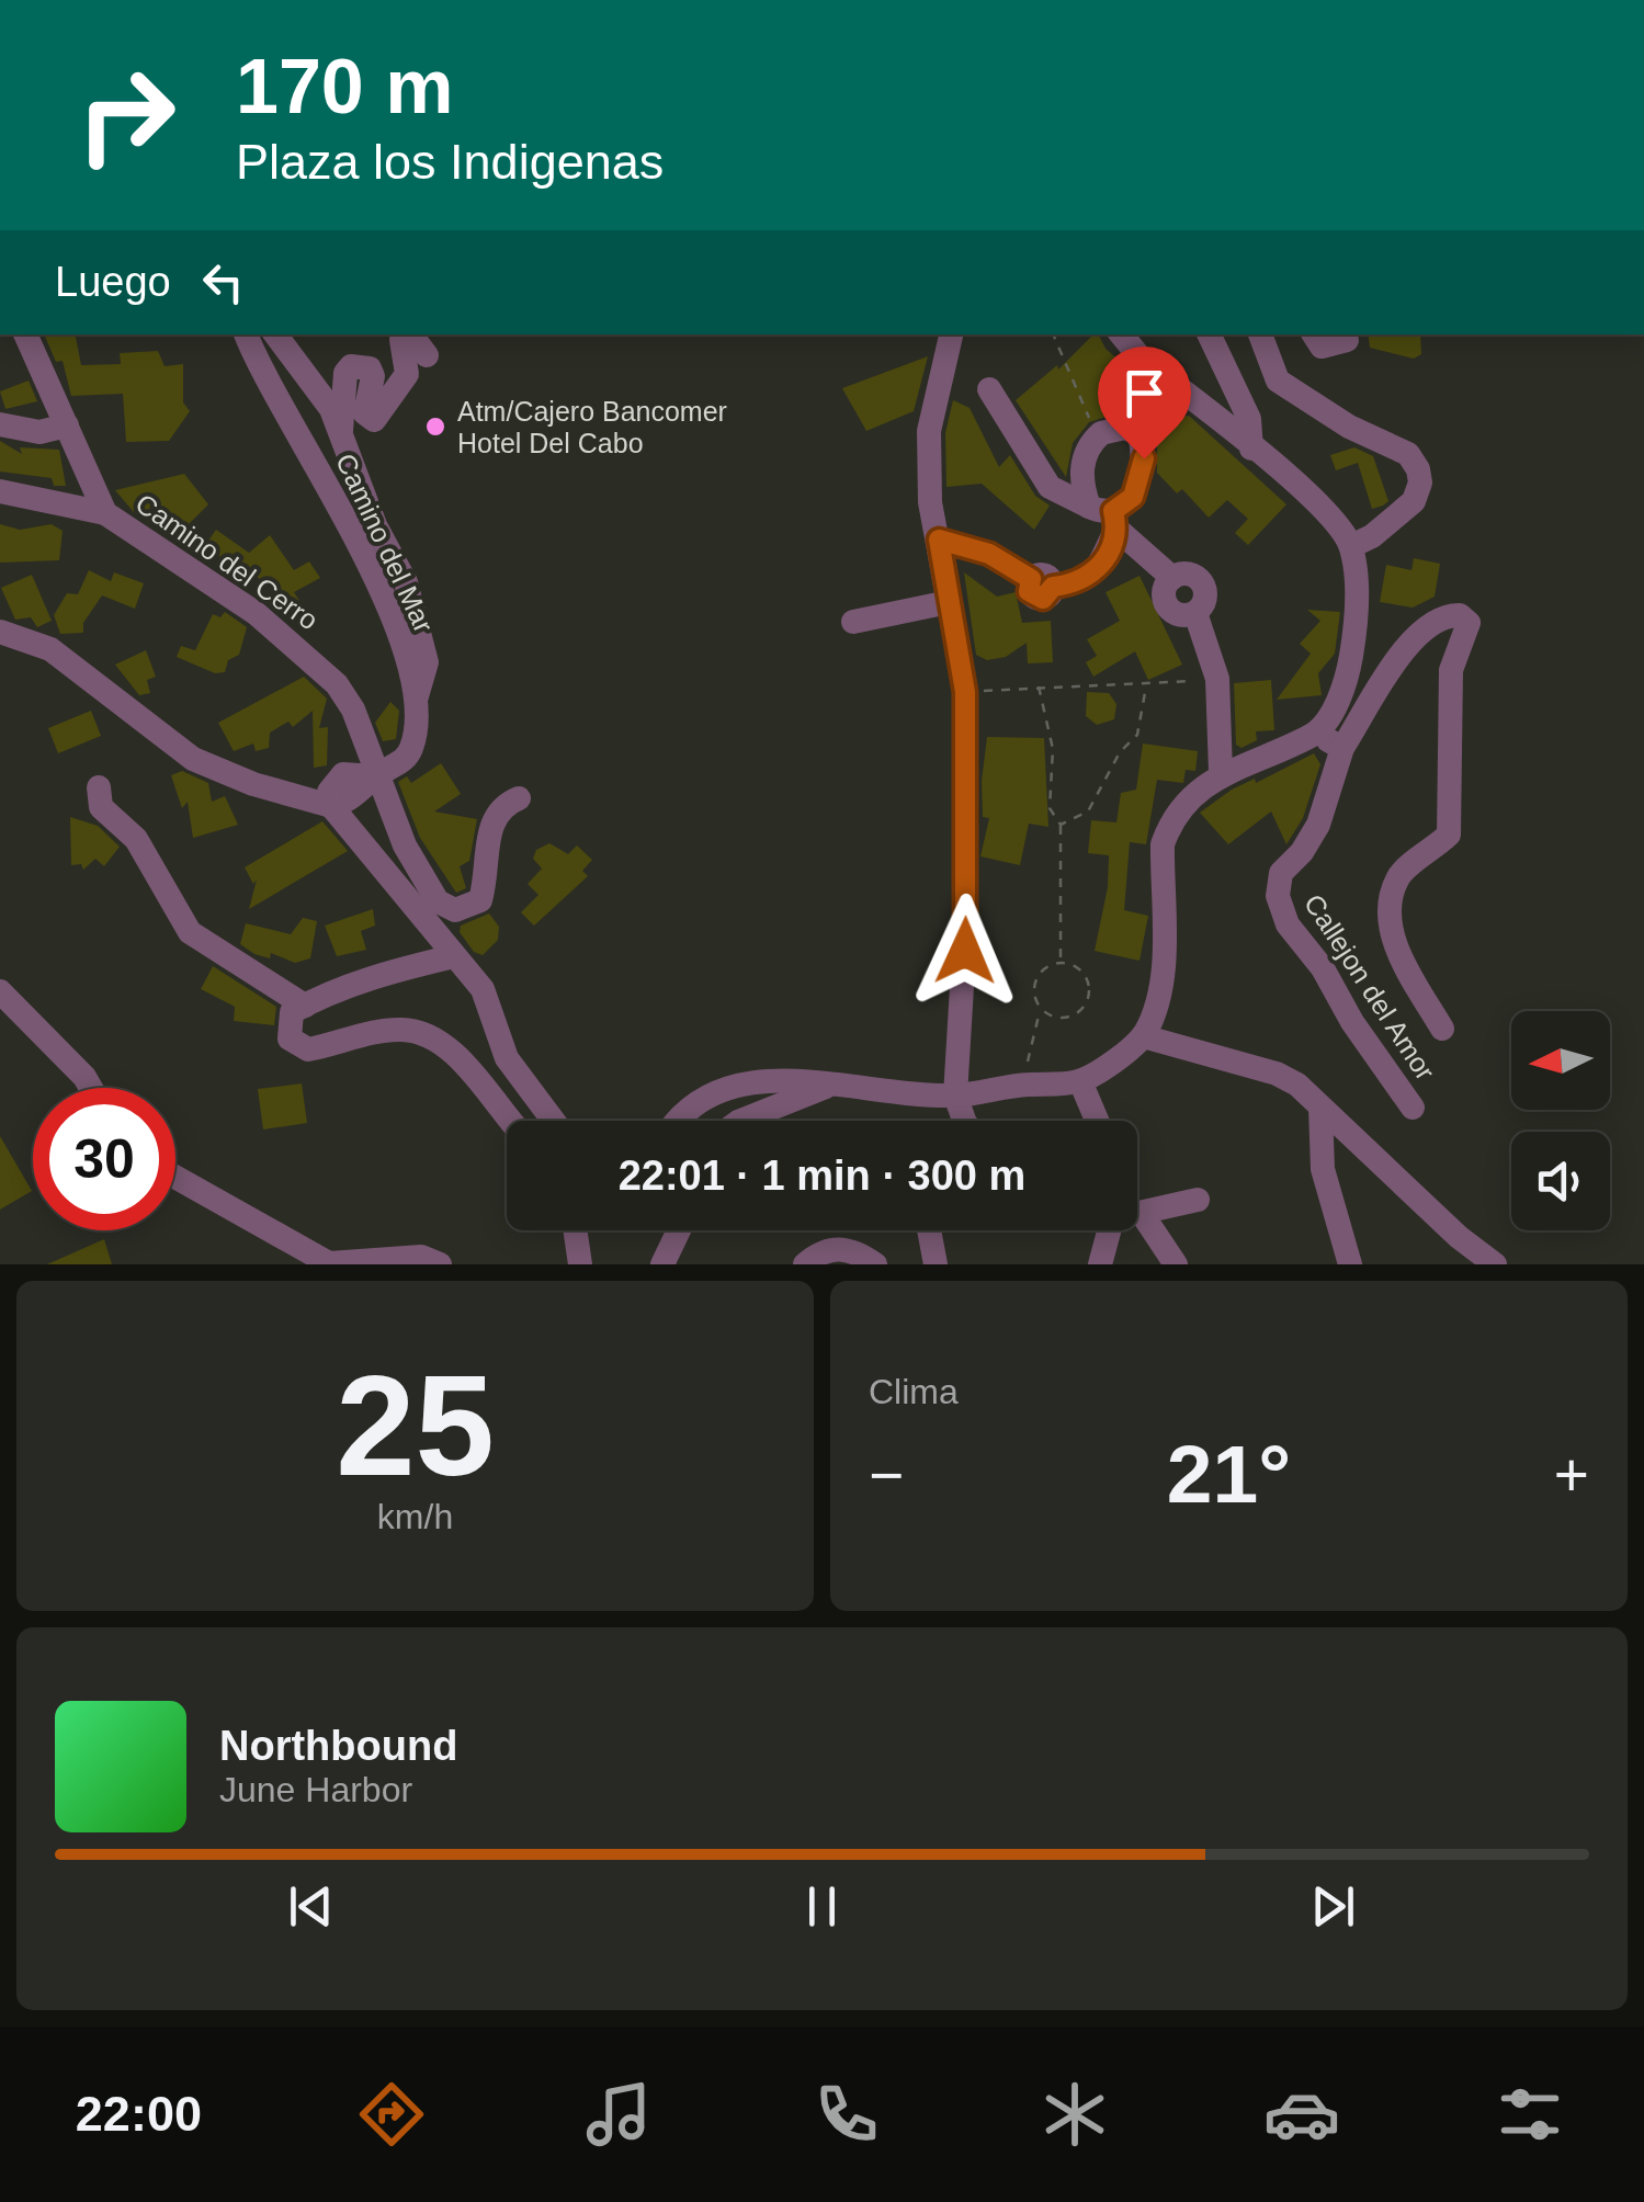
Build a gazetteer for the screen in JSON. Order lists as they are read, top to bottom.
{
  "streets": {
    "street": ["Camino del Mar", "Camino del Cerro", "Callejon del Amor"]
  },
  "crossings": [
    ["Camino del Mar", "Camino del Cerro"]
  ],
  "places": ["Atm/Cajero Bancomer Hotel Del Cabo"],
  "north": "left",
  "page": {
    "turn": ["170 m", "Plaza los Indigenas"],
    "then": "Luego",
    "limit": "30",
    "trip": "22:01 · 1 min · 300 m",
    "tile": [
      ["25", "km/h"],
      "Clima"
    ],
    "heat": ["−", "21°", "+"],
    "song": ["Northbound", "June Harbor"],
    "tabs": "22:00"
  }
}
